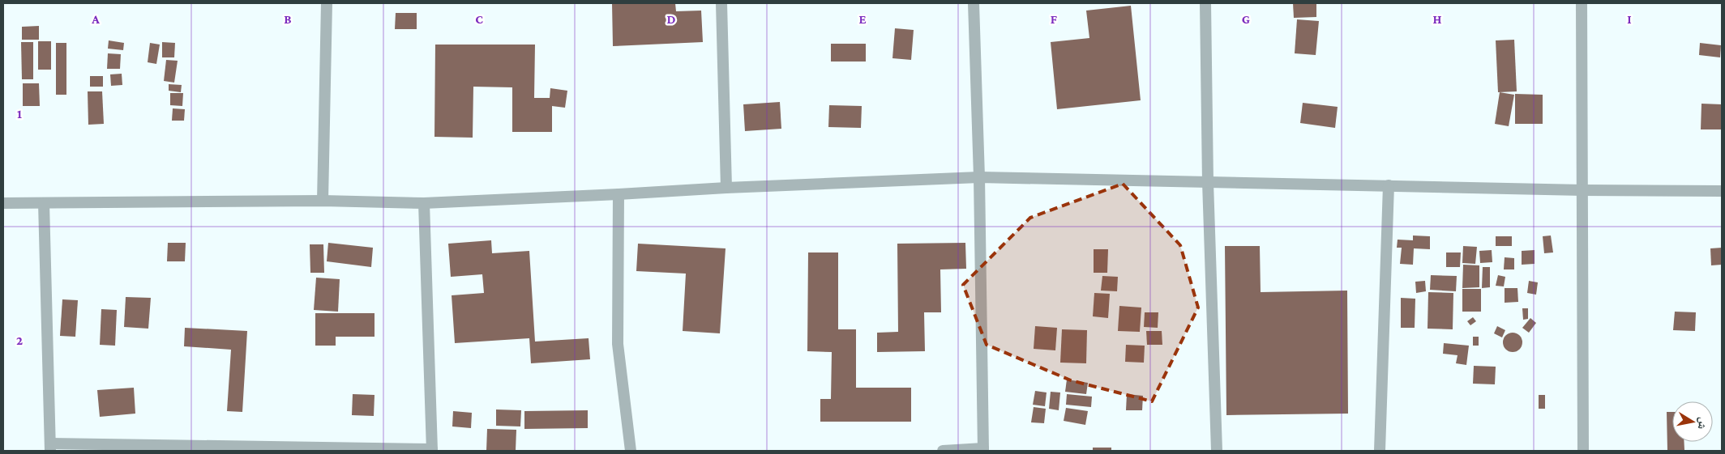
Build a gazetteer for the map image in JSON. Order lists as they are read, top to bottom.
{
  "north": "right",
  "grid": {
    "columns": [
      "A",
      "B",
      "C",
      "D",
      "E",
      "F",
      "G",
      "H",
      "I"
    ],
    "rows": ["1", "2"]
  }
}
